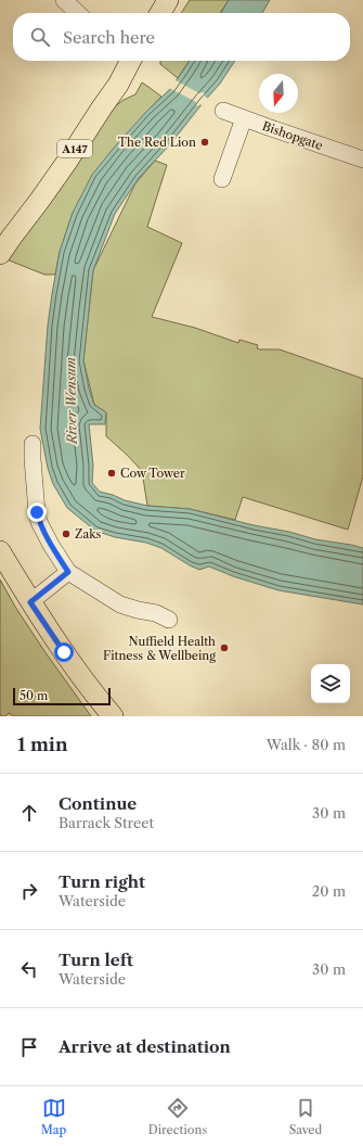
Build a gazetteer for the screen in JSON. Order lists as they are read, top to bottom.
{
  "streets": {
    "main road": ["A147"],
    "street": ["Bishopgate"]
  },
  "water": ["River Wensum"],
  "places": [
    "The Red Lion",
    "Cow Tower",
    "Zaks",
    "Nuffield Health Fitness & Wellbeing"
  ],
  "scale_bar": "50 m",
  "north": "bottom",
  "page": {
    "search": "Search here",
    "scale": "50 m",
    "heading": ["1 min", "Walk · 80 m"],
    "list": [
      ["Continue", "Barrack Street", "30 m"],
      ["Turn right", "Waterside", "20 m"],
      ["Turn left", "Waterside", "30 m"],
      "Arrive at destination"
    ],
    "nav": ["Map", "Directions", "Saved"]
  }
}
